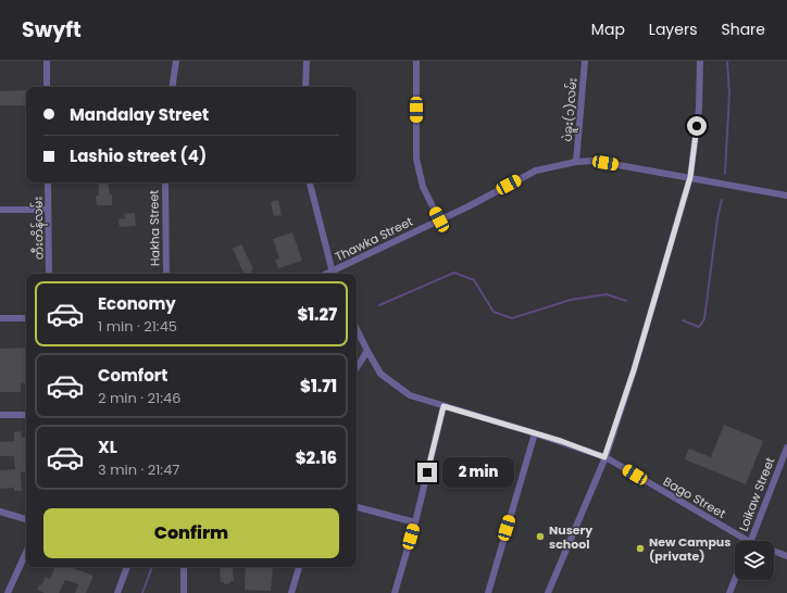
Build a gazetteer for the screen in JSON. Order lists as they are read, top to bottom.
{
  "streets": {
    "street": [
      "ပဲခူး(၁)လမ်း",
      "တီးတိန်လမ်း",
      "Hakha Street",
      "Thawka Street",
      "Loikaw Street",
      "Bago Street"
    ]
  },
  "crossings": [
    ["ပဲခူး(၁)လမ်း", "Thawka Street"]
  ],
  "places": ["Nusery school", "New Campus (private)"],
  "page": {
    "header": "Swyft",
    "nav": ["Map", "Layers", "Share"],
    "banner": ["Mandalay Street", "Lashio street (4)"],
    "list": [
      {
        "name": "Economy",
        "note": "1 min · 21:45",
        "value": "$1.27"
      },
      {
        "name": "Comfort",
        "note": "2 min · 21:46",
        "value": "$1.71"
      },
      {
        "name": "XL",
        "note": "3 min · 21:47",
        "value": "$2.16"
      }
    ],
    "bubble": "2 min",
    "buttons": "Confirm"
  }
}
